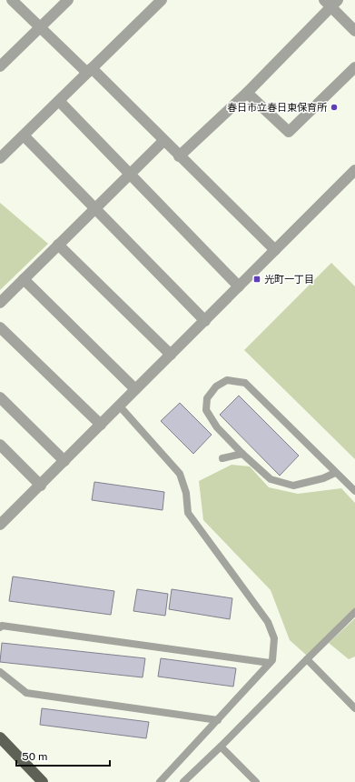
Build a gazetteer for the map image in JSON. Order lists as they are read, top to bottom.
{
  "places": {
    "other": ["春日市立春日東保育所"],
    "transit": ["光町一丁目"]
  },
  "scale_bar": "50 m"
}
